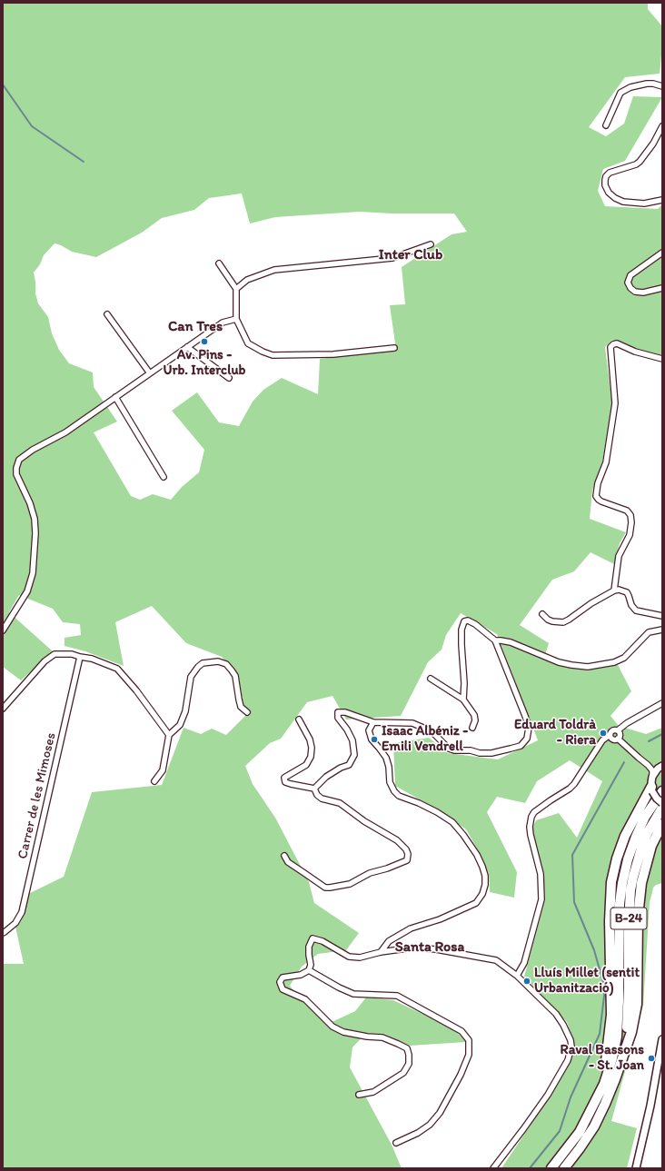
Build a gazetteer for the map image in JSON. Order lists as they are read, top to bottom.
{
  "streets": {
    "highway": ["B-24"],
    "street": ["Carrer de les Mimoses"]
  },
  "districts": ["Inter Club", "Can Tres", "Santa Rosa"],
  "places": [
    "Av. Pins - Urb. Interclub",
    "Eduard Toldrà - Riera",
    "Isaac Albéniz - Emili Vendrell",
    "Lluís Millet (sentit Urbanització)",
    "Raval Bassons - St. Joan"
  ]
}
